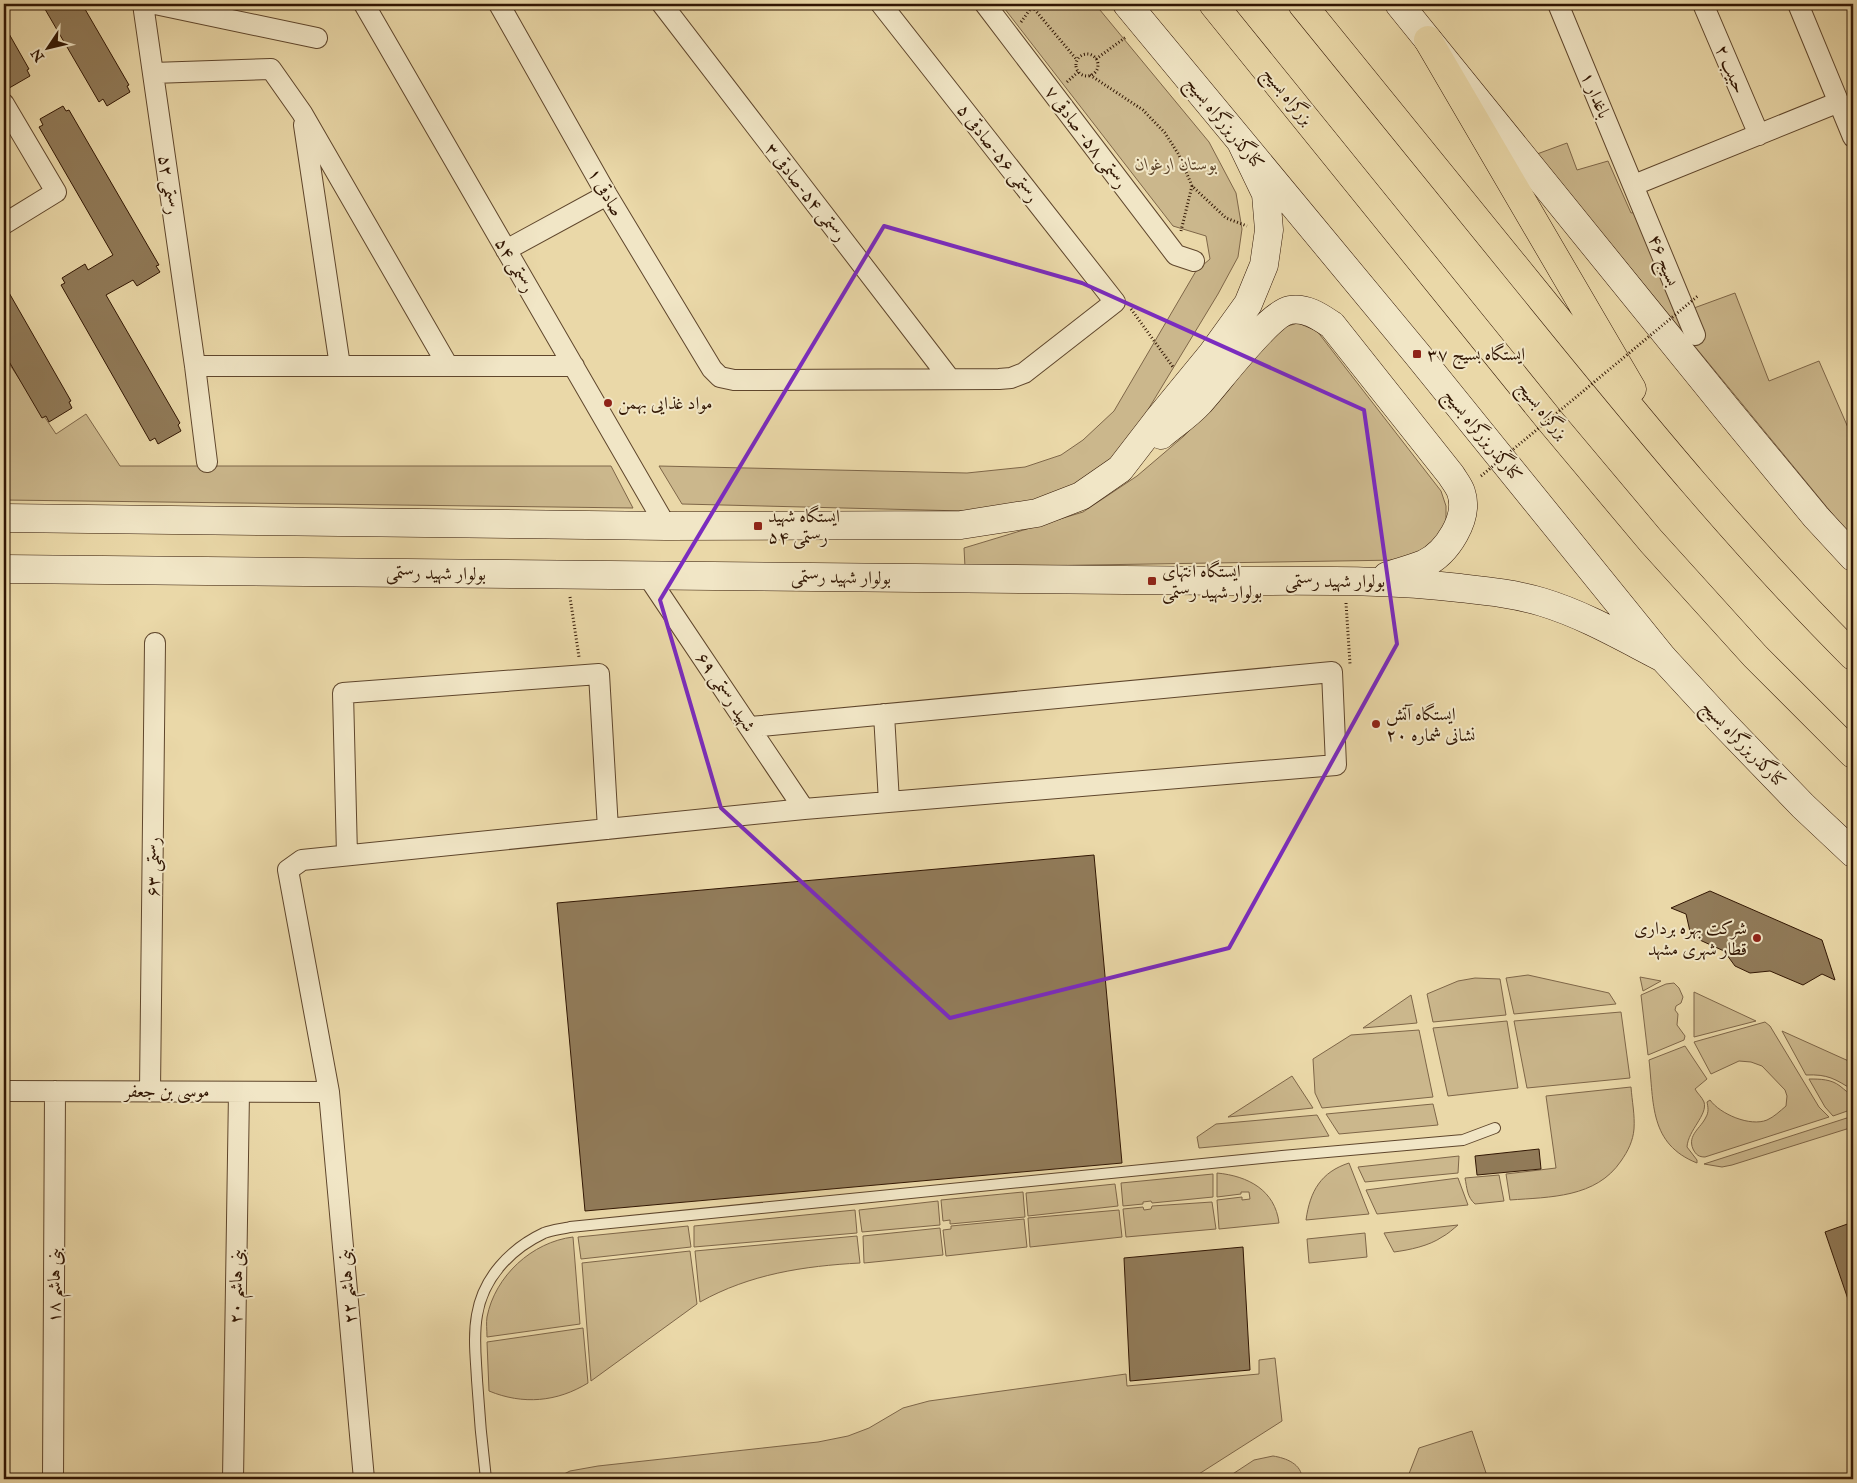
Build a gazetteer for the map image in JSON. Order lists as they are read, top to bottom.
{
  "streets": {
    "highway": ["بزرگراه بسیج"],
    "main road": ["کنارگذربزرگراه بسیج", "بولوار شهید رستمی"],
    "street": [
      "حبیب ۲",
      "باغدار ۱",
      "رستمی ۵۸- صادقی ۷",
      "رستمی ۵۶-صادقی ۵",
      "رستمی ۵۲",
      "صادقی ۱",
      "رستمی ۵۴-صادقی ۳",
      "بسیج ۴۶",
      "رستمی ۵۴",
      "شهید رستمی ۶۹",
      "رستمی ۶۳",
      "موسی بن جعفر",
      "بنی هاشم ۱۸",
      "بنی هاشم ۲۰",
      "بنی هاشم ۲۲"
    ]
  },
  "crossings": [
    ["باغدار ۱", "بسیج ۴۶"],
    ["کنارگذربزرگراه بسیج", "بولوار شهید رستمی"],
    ["صادقی ۱", "رستمی ۵۴-صادقی ۳"],
    ["بولوار شهید رستمی", "شهید رستمی ۶۹"],
    ["رستمی ۶۳", "موسی بن جعفر"],
    ["موسی بن جعفر", "بنی هاشم ۱۸"],
    ["موسی بن جعفر", "بنی هاشم ۲۰"],
    ["موسی بن جعفر", "بنی هاشم ۲۲"]
  ],
  "parks": ["بوستان ارغوان"],
  "places": {
    "transit": ["ایستگاه بسیج ۳۷", "ایستگاه شهید رستمی ۵۴", "ایستگاه انتهای بولوار شهید رستمی"],
    "other": ["مواد غذایی بهمن", "ایستگاه آتش نشانی شماره ۲۰", "شرکت بهره برداری قطار شهری مشهد"]
  },
  "north": "bottom left"
}
